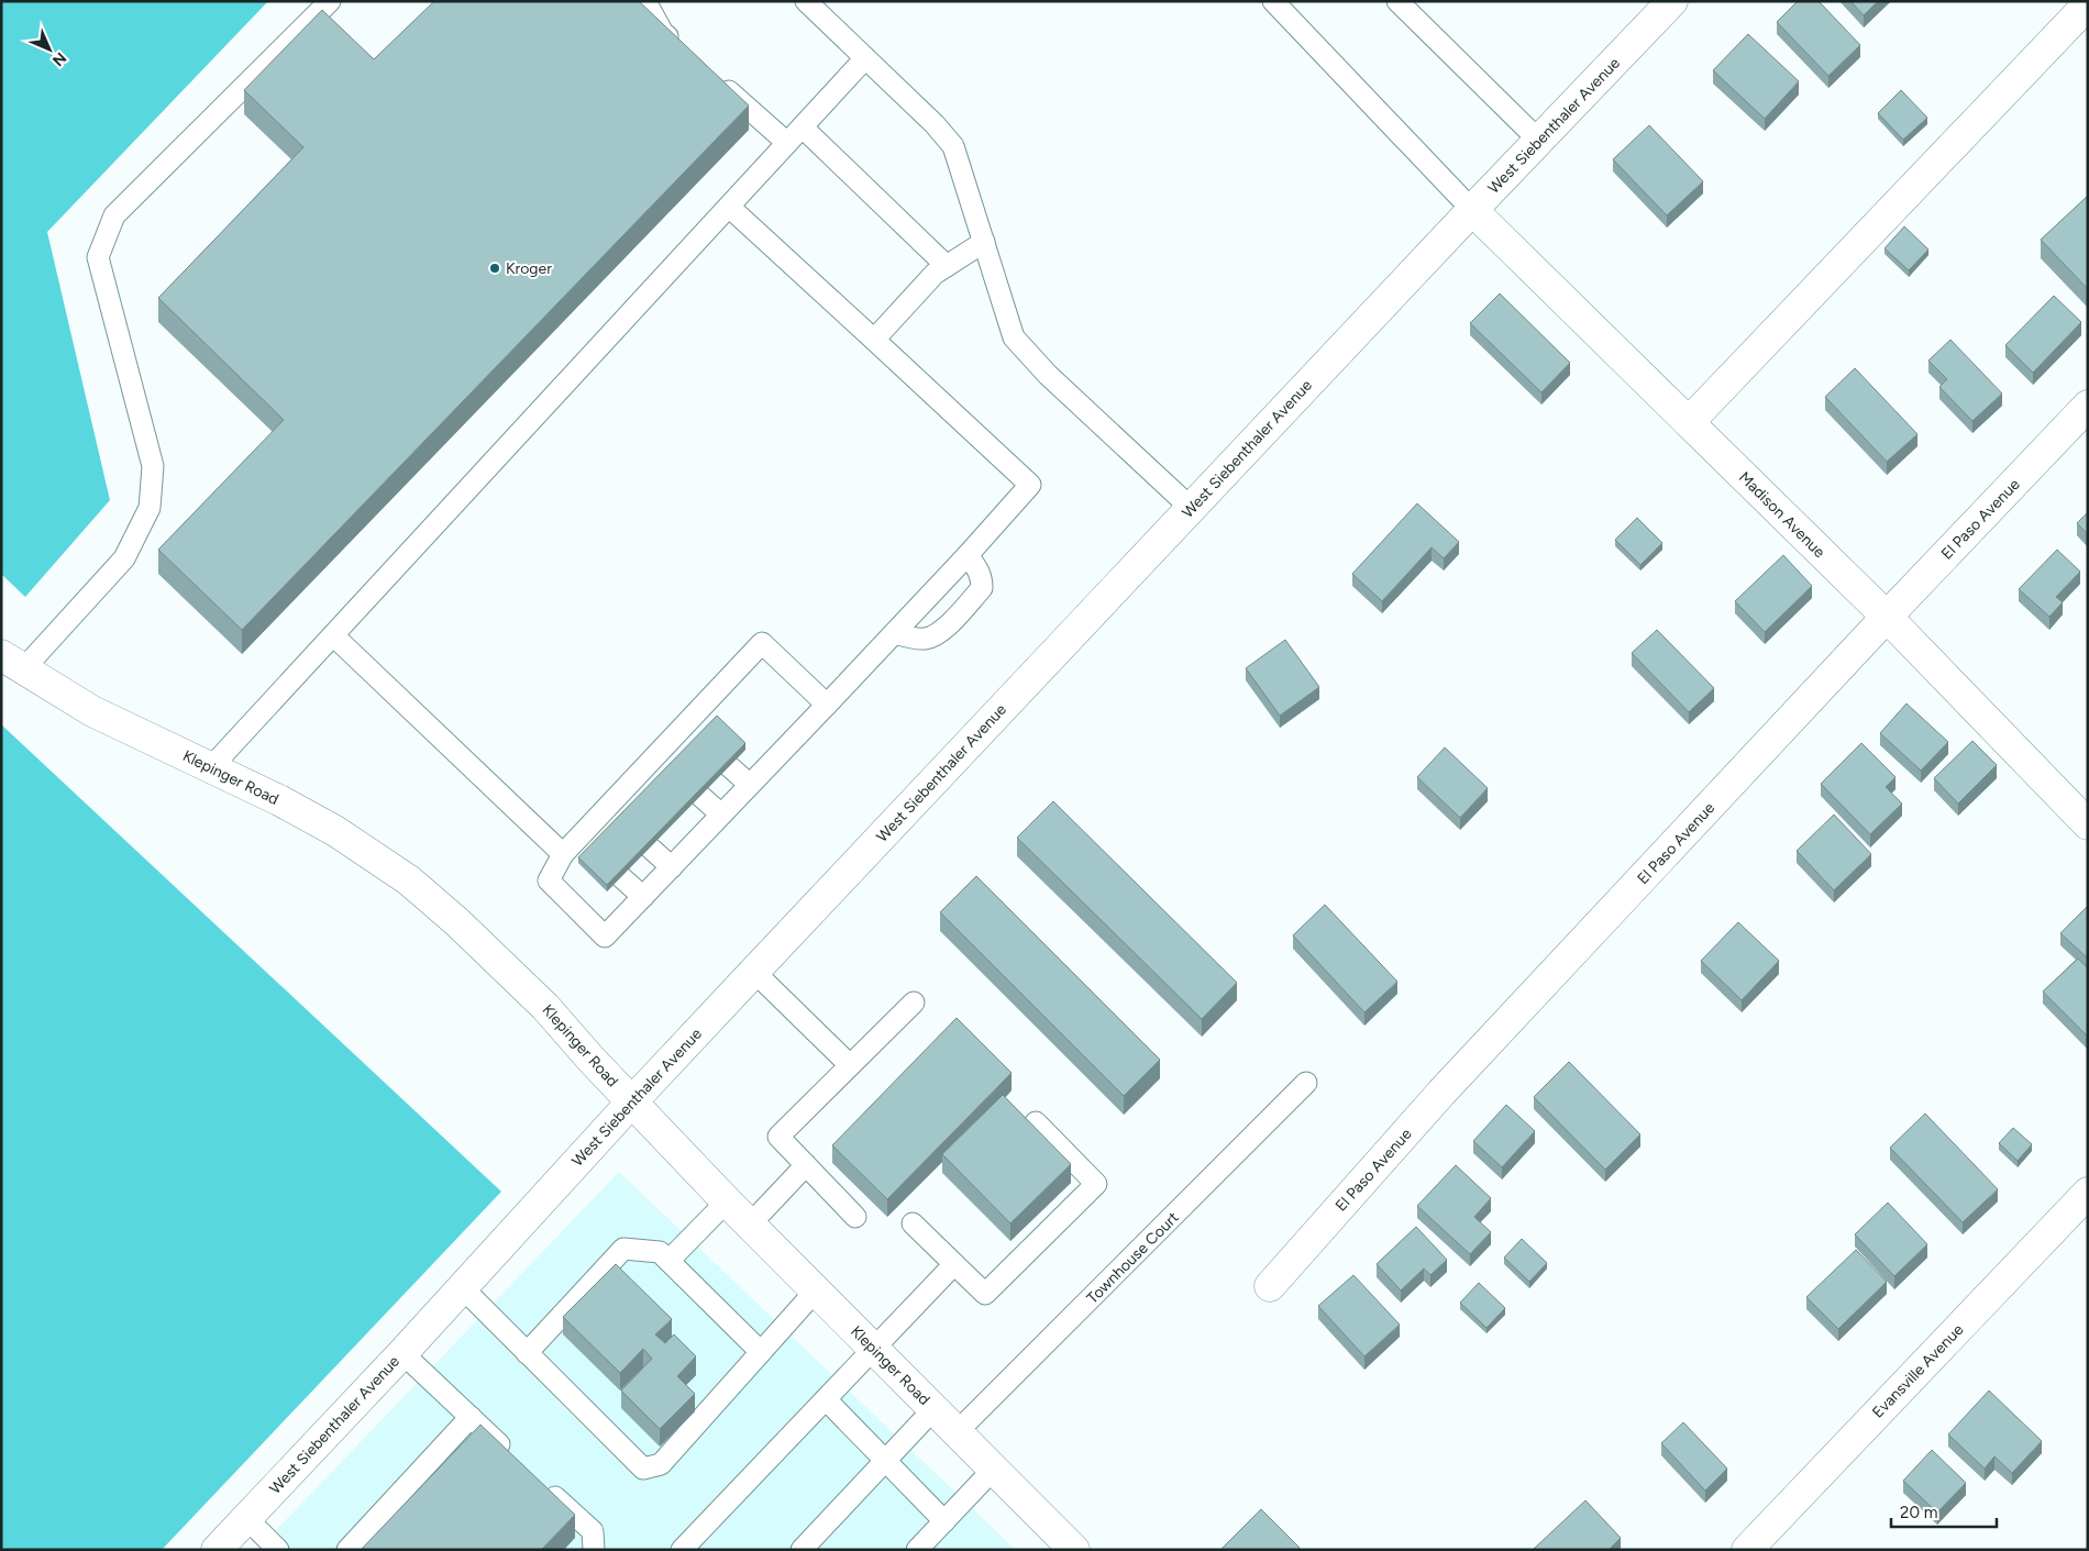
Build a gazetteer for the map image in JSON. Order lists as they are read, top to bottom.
{
  "streets": {
    "street": [
      "West Siebenthaler Avenue",
      "Madison Avenue",
      "El Paso Avenue",
      "Klepinger Road",
      "Evansville Avenue"
    ],
    "lane": ["Townhouse Court"]
  },
  "crossings": [
    ["West Siebenthaler Avenue", "Madison Avenue"],
    ["West Siebenthaler Avenue", "Klepinger Road"],
    ["Madison Avenue", "El Paso Avenue"],
    ["Klepinger Road", "Townhouse Court"]
  ],
  "places": ["Kroger"],
  "scale_bar": "20 m",
  "north": "bottom right"
}
